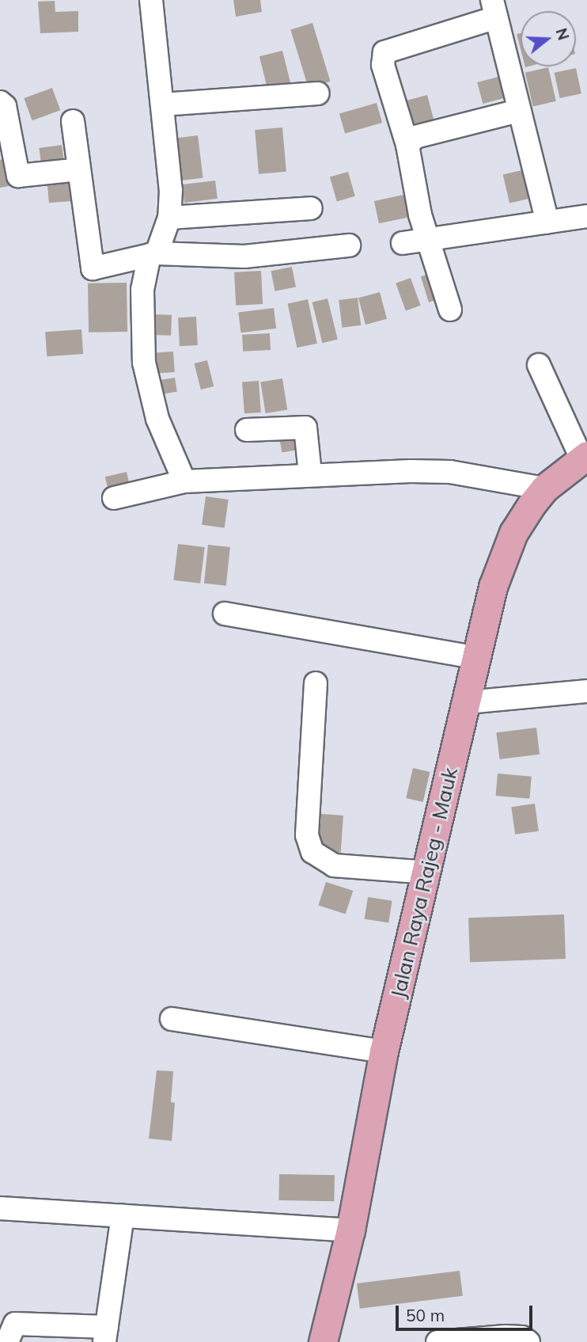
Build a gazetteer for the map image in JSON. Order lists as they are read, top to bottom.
{
  "streets": {
    "main road": ["Jalan Raya Rajeg - Mauk"]
  },
  "scale_bar": "50 m",
  "north": "right"
}
